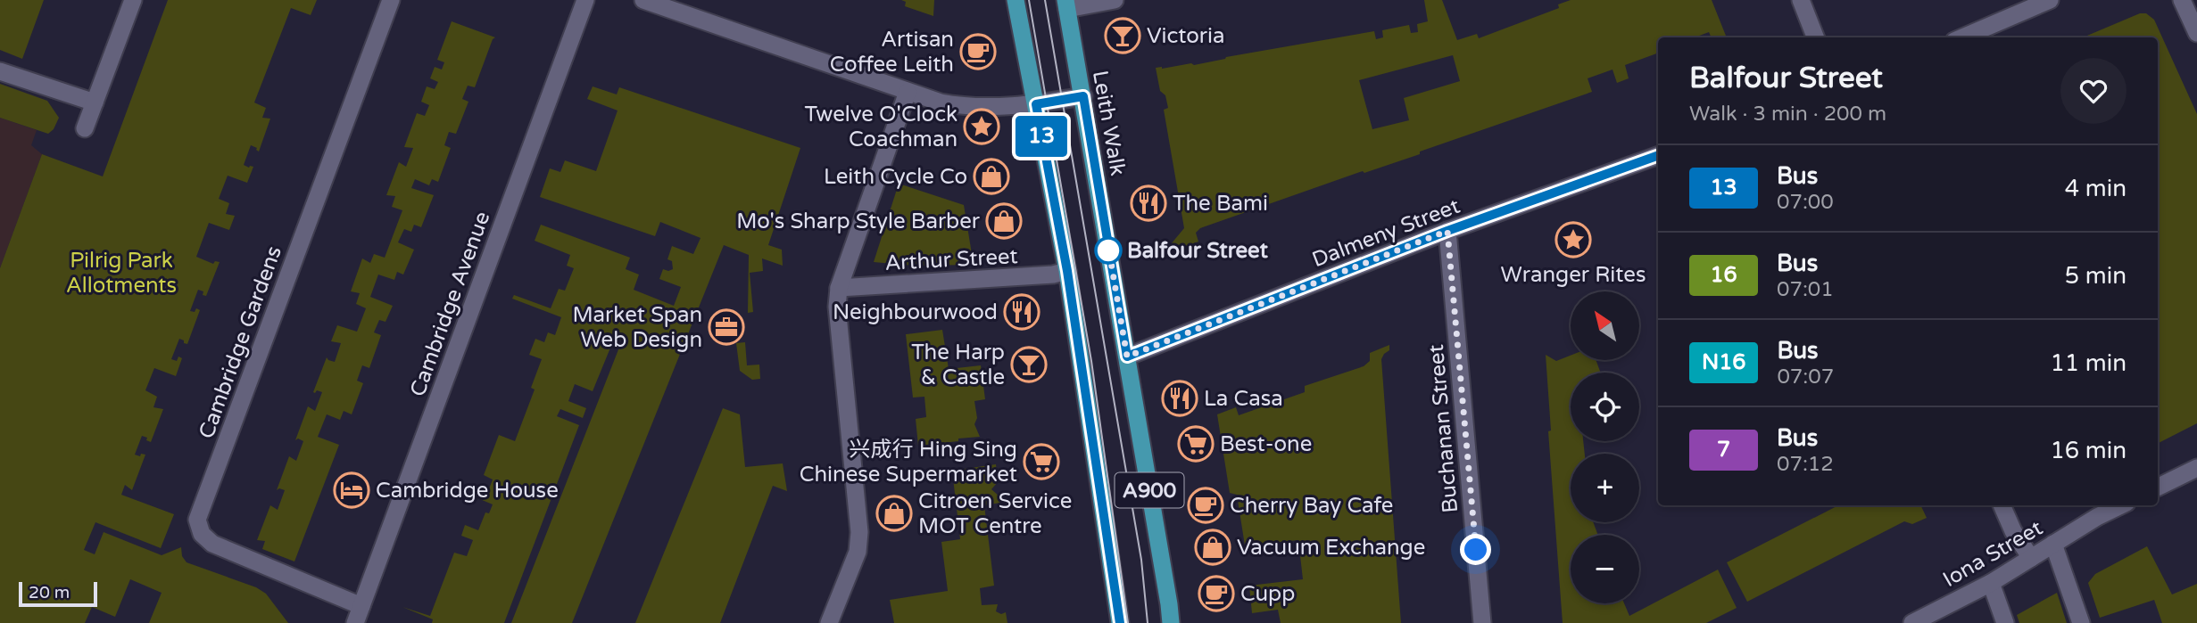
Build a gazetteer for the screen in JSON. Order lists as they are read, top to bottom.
{
  "streets": {
    "main road": ["Leith Walk", "A900"],
    "street": [
      "Dalmeny Street",
      "Arthur Street",
      "Cambridge Avenue",
      "Cambridge Gardens",
      "Buchanan Street",
      "Iona Street"
    ]
  },
  "crossings": [
    ["Leith Walk", "Dalmeny Street"],
    ["Dalmeny Street", "Buchanan Street"],
    ["Arthur Street", "A900"],
    ["Cambridge Avenue", "Cambridge Gardens"]
  ],
  "parks": ["Pilrig Park Allotments"],
  "places": {
    "bar": ["Victoria", "The Harp & Castle"],
    "cafe": ["Artisan Coffee Leith", "Cherry Bay Cafe", "Cupp"],
    "place": ["Twelve O'Clock Coachman", "Wranger Rites"],
    "shop": [
      "Leith Cycle Co",
      "Mo's Sharp Style Barber",
      "Citroen Service MOT Centre",
      "Vacuum Exchange"
    ],
    "restaurant": ["The Bami", "Neighbourwood", "La Casa"],
    "other": ["Balfour Street"],
    "office": ["Market Span Web Design"],
    "supermarket": ["Best-one", "兴成行 Hing Sing Chinese Supermarket"],
    "hotel": ["Cambridge House"]
  },
  "lines": ["bus line 13"],
  "scale_bar": "20 m",
  "north": "top left",
  "page": {
    "on_map": "13",
    "heading": ["Balfour Street", "Walk · 3 min · 200 m"],
    "list": [
      {
        "mark": "13",
        "name": "Bus",
        "note": "07:00",
        "value": "4 min"
      },
      {
        "mark": "16",
        "name": "Bus",
        "note": "07:01",
        "value": "5 min"
      },
      {
        "mark": "N16",
        "name": "Bus",
        "note": "07:07",
        "value": "11 min"
      },
      {
        "mark": "7",
        "name": "Bus",
        "note": "07:12",
        "value": "16 min"
      }
    ],
    "map_buttons": ["+", "−"],
    "scale": "20 m"
  }
}
